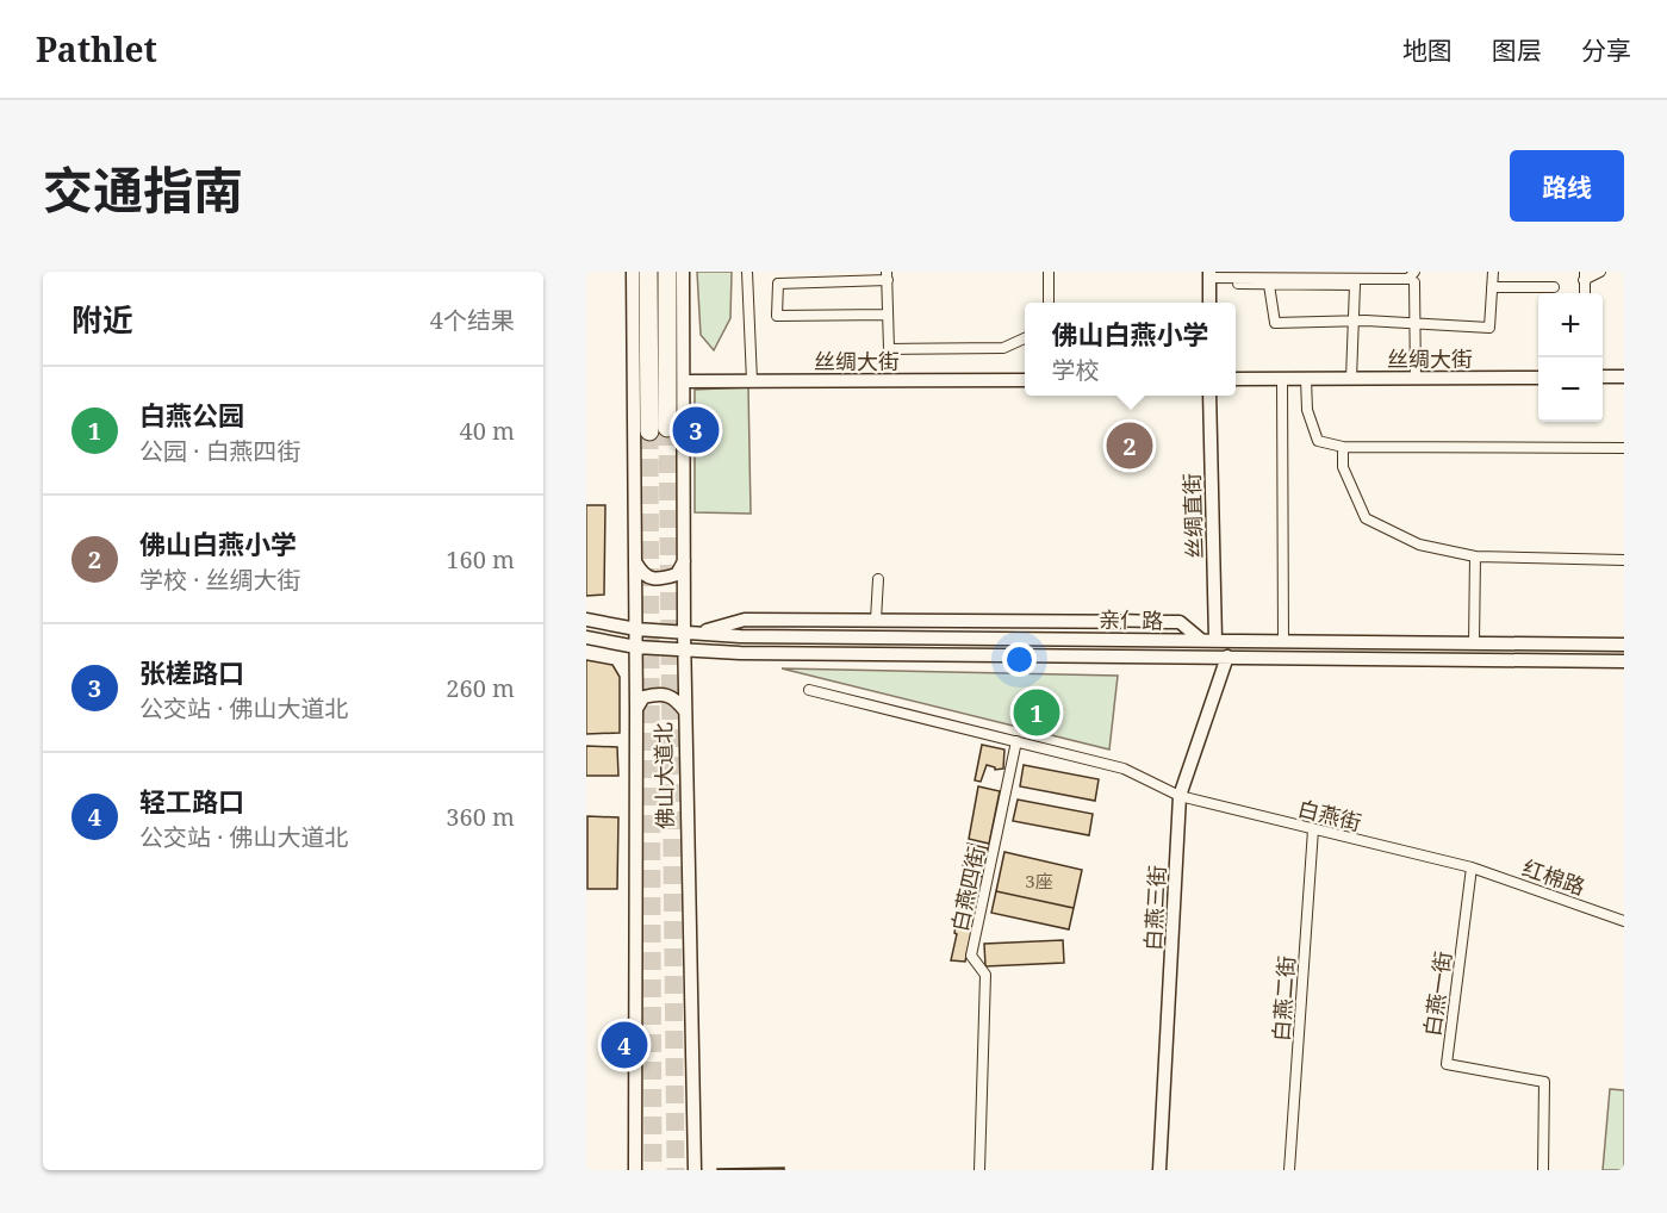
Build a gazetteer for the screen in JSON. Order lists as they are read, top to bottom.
{
  "streets": {
    "highway": ["佛山大道北"],
    "main road": [
      "丝绸大街",
      "丝绸直街",
      "亲仁路",
      "白燕三街"
    ],
    "street": [
      "白燕街",
      "红棉路",
      "白燕四街",
      "白燕一街",
      "白燕二街"
    ]
  },
  "crossings": [
    ["丝绸大街", "佛山大道北"],
    ["丝绸直街", "亲仁路"],
    ["亲仁路", "佛山大道北"],
    ["亲仁路", "白燕三街"],
    ["白燕街", "红棉路"],
    ["白燕街", "白燕四街"],
    ["白燕街", "白燕三街"],
    ["白燕街", "白燕一街"],
    ["白燕街", "白燕二街"],
    ["红棉路", "白燕一街"]
  ],
  "house_numbers": ["3座"],
  "page": {
    "header": "Pathlet",
    "nav": ["地图", "图层", "分享"],
    "title": "交通指南",
    "buttons": "路线",
    "heading": ["附近", "4个结果"],
    "map_buttons": ["+", "−"],
    "popup": ["佛山白燕小学", "学校"],
    "list": [
      {
        "mark": "1",
        "name": "白燕公园",
        "note": "公园 · 白燕四街",
        "value": "40 m"
      },
      {
        "mark": "2",
        "name": "佛山白燕小学",
        "note": "学校 · 丝绸大街",
        "value": "160 m"
      },
      {
        "mark": "3",
        "name": "张槎路口",
        "note": "公交站 · 佛山大道北",
        "value": "260 m"
      },
      {
        "mark": "4",
        "name": "轻工路口",
        "note": "公交站 · 佛山大道北",
        "value": "360 m"
      }
    ],
    "pins": [
      "3",
      "2",
      "1",
      "4"
    ]
  }
}
